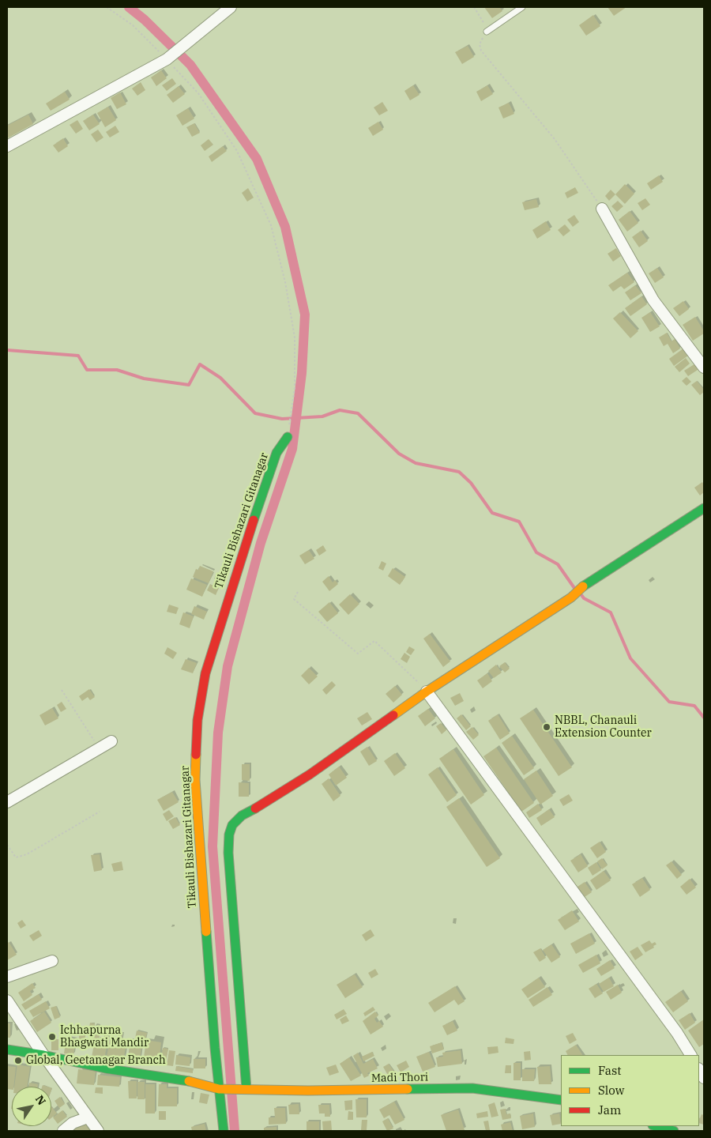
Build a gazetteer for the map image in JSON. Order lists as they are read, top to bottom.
{
  "streets": {
    "street": ["Tikauli Bishazari Gitanagar", "Madi Thori"]
  },
  "crossings": [
    ["Tikauli Bishazari Gitanagar", "Madi Thori"]
  ],
  "places": ["NBBL, Chanauli Extension Counter", "Ichhapurna Bhagwati Mandir", "Global, Geetanagar Branch"],
  "legend": ["Fast", "Slow", "Jam"],
  "north": "top right"
}
